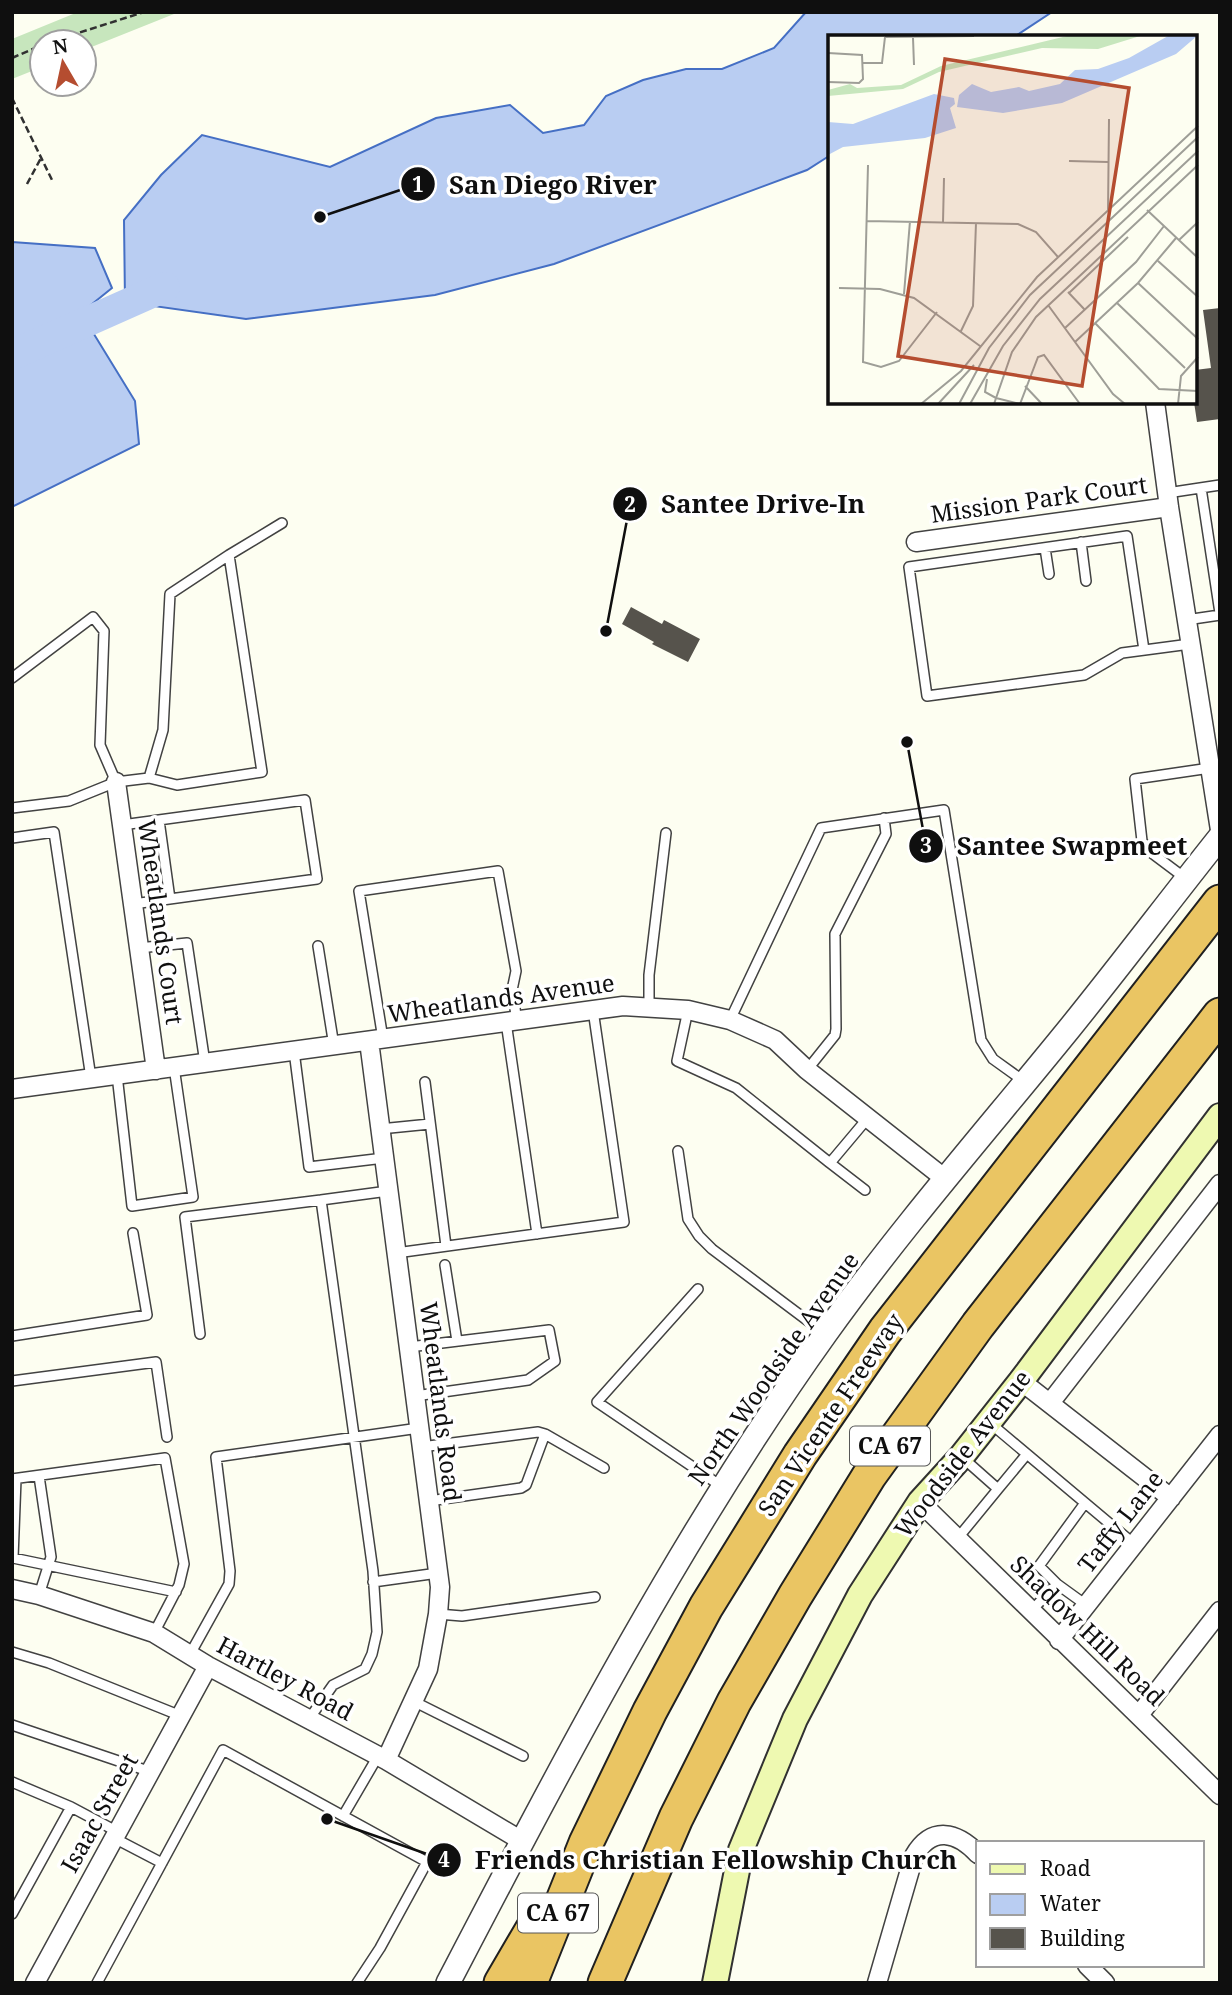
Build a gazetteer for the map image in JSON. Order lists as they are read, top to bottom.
{
  "streets": {
    "highway": ["San Vicente Freeway", "CA 67"],
    "main road": ["Woodside Avenue"],
    "street": [
      "Mission Park Court",
      "Wheatlands Court",
      "Wheatlands Avenue",
      "North Woodside Avenue",
      "Wheatlands Road",
      "Taffy Lane",
      "Shadow Hill Road",
      "Hartley Road",
      "Isaac Street"
    ]
  },
  "crossings": [
    ["Wheatlands Court", "Wheatlands Avenue"],
    ["Wheatlands Avenue", "North Woodside Avenue"],
    ["Wheatlands Avenue", "Wheatlands Road"],
    ["North Woodside Avenue", "Hartley Road"],
    ["Wheatlands Road", "Hartley Road"],
    ["Woodside Avenue", "Shadow Hill Road"],
    ["Taffy Lane", "Shadow Hill Road"],
    ["Hartley Road", "Isaac Street"]
  ],
  "places": [
    "San Diego River",
    "Santee Drive-In",
    "Santee Swapmeet",
    "Friends Christian Fellowship Church"
  ],
  "legend": ["Road", "Water", "Building"],
  "north": "top"
}
